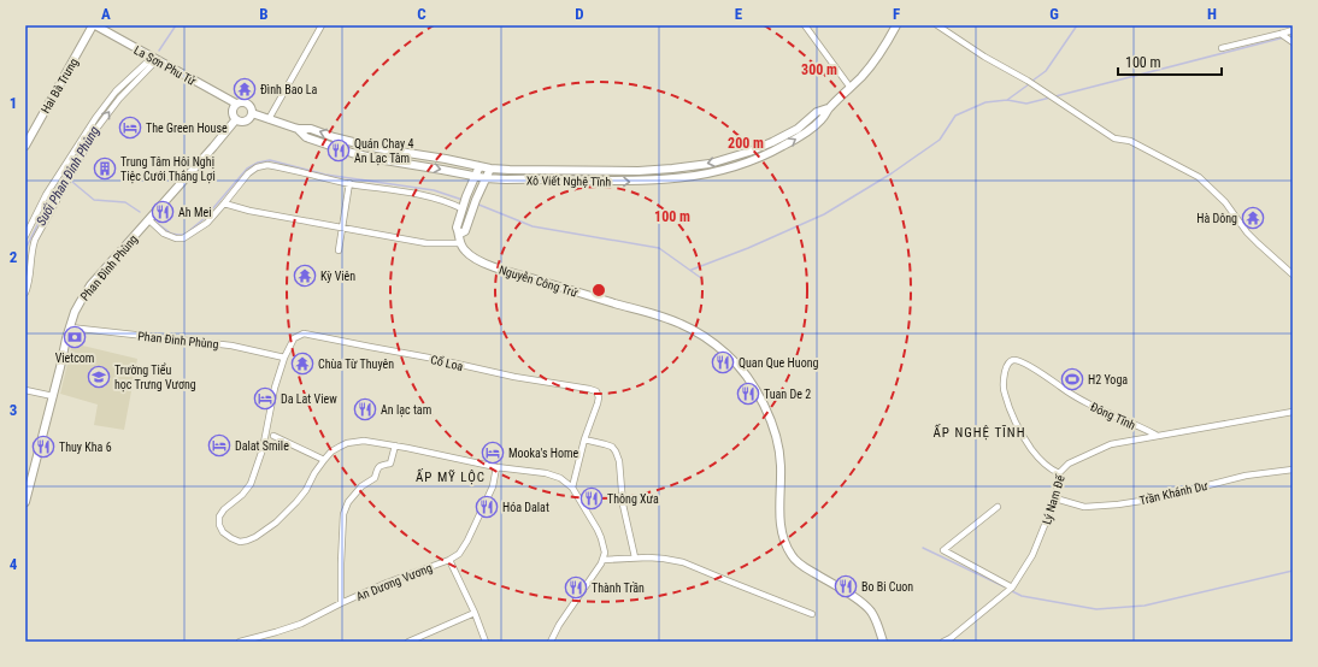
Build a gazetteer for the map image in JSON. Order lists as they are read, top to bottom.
{
  "streets": {
    "main road": [
      "La Sơn Phu Tử",
      "Hai Bà Trưng",
      "Xô Viết Nghệ Tĩnh",
      "Phan Đình Phùng",
      "Nguyễn Công Trứ"
    ],
    "street": [
      "Phan Đinh Phùng",
      "Cổ Loa",
      "Đông Tĩnh",
      "Trần Khánh Dư",
      "Lý Nam Đế",
      "An Dương Vương"
    ]
  },
  "crossings": [
    ["La Sơn Phu Tử", "Hai Bà Trưng"],
    ["La Sơn Phu Tử", "Xô Viết Nghệ Tĩnh"],
    ["La Sơn Phu Tử", "Phan Đình Phùng"],
    ["Xô Viết Nghệ Tĩnh", "Phan Đình Phùng"],
    ["Phan Đình Phùng", "Phan Đinh Phùng"],
    ["Phan Đinh Phùng", "Cổ Loa"],
    ["Cổ Loa", "An Dương Vương"],
    ["Đông Tĩnh", "Lý Nam Đế"],
    ["Trần Khánh Dư", "Lý Nam Đế"]
  ],
  "districts": ["ẤP NGHỆ TĨNH", "ẤP MỸ LỘC"],
  "water": ["Suối Phan Đình Phùng"],
  "places": {
    "temple": [
      "Đình Bao La",
      "Hà Dông",
      "Kỳ Viên",
      "Chùa Từ Thuyên"
    ],
    "hotel": [
      "The Green House",
      "Da Lat View",
      "Dalat Smile",
      "Mooka's Home"
    ],
    "restaurant": [
      "Quán Chay 4 An Lạc Tâm",
      "Ah Mei",
      "Quan Que Huong",
      "Tuan De 2",
      "An lạc tam",
      "Thuy Kha 6",
      "Thông Xưa",
      "Hóa Dalat",
      "Bo Bi Cuon",
      "Thành Trần"
    ],
    "building": ["Trung Tâm Hội Nghị Tiệc Cưới Thắng Lợi"],
    "bank": ["Vietcom"],
    "school or university": ["Trường Tiểu học Trưng Vương"],
    "sports": ["H2 Yoga"]
  },
  "scale_bar": "100 m",
  "grid": {
    "columns": [
      "A",
      "B",
      "C",
      "D",
      "E",
      "F",
      "G",
      "H"
    ],
    "rows": [
      "1",
      "2",
      "3",
      "4"
    ]
  },
  "rings": ["300 m", "200 m", "100 m"]
}
